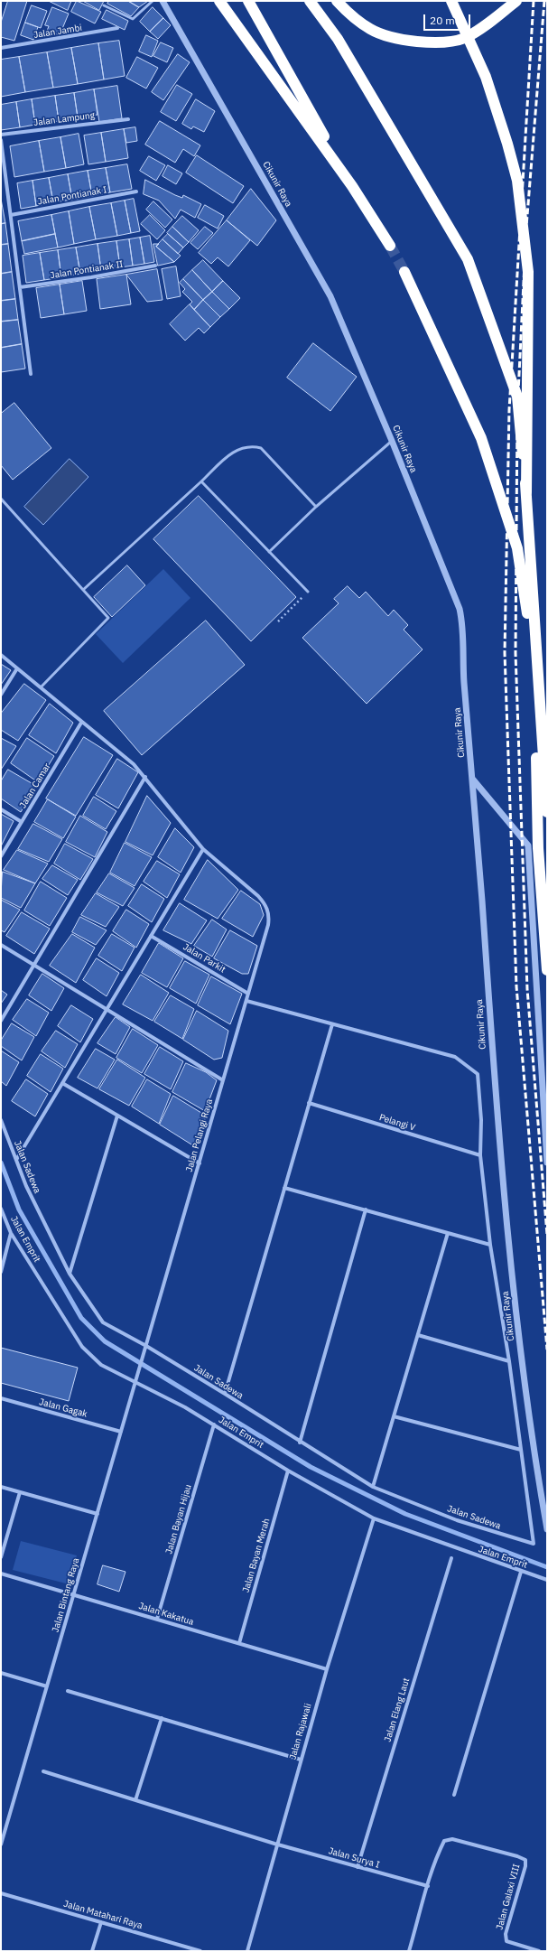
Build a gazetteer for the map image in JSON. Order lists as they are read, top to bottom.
{
  "streets": {
    "street": [
      "Jalan Jambi",
      "Jalan Lampung",
      "Cikunir Raya",
      "Jalan Pontianak I",
      "Jalan Pontianak II",
      "Jalan Camar",
      "Jalan Parkit",
      "Pelangi V",
      "Jalan Pelangi Raya",
      "Jalan Sadewa",
      "Jalan Emprit",
      "Jalan Gagak",
      "Jalan Bayan Hijau",
      "Jalan Bayan Merah",
      "Jalan Bintang Raya",
      "Jalan Kakatua",
      "Jalan Elang Laut",
      "Jalan Rajawali",
      "Jalan Surya I",
      "Jalan Galaxi VIII",
      "Jalan Matahari Raya"
    ]
  },
  "crossings": [
    ["Jalan Parkit", "Jalan Pelangi Raya"],
    ["Jalan Pelangi Raya", "Jalan Sadewa"],
    ["Jalan Pelangi Raya", "Jalan Bintang Raya"],
    ["Jalan Sadewa", "Jalan Bintang Raya"],
    ["Jalan Emprit", "Jalan Bayan Hijau"],
    ["Jalan Emprit", "Jalan Bayan Merah"],
    ["Jalan Emprit", "Jalan Bintang Raya"],
    ["Jalan Emprit", "Jalan Rajawali"],
    ["Jalan Gagak", "Jalan Bintang Raya"],
    ["Jalan Bayan Hijau", "Jalan Kakatua"],
    ["Jalan Bayan Merah", "Jalan Kakatua"],
    ["Jalan Bintang Raya", "Jalan Kakatua"],
    ["Jalan Kakatua", "Jalan Rajawali"],
    ["Jalan Elang Laut", "Jalan Surya I"],
    ["Jalan Rajawali", "Jalan Surya I"],
    ["Jalan Surya I", "Jalan Galaxi VIII"]
  ],
  "scale_bar": "20 m"
}
